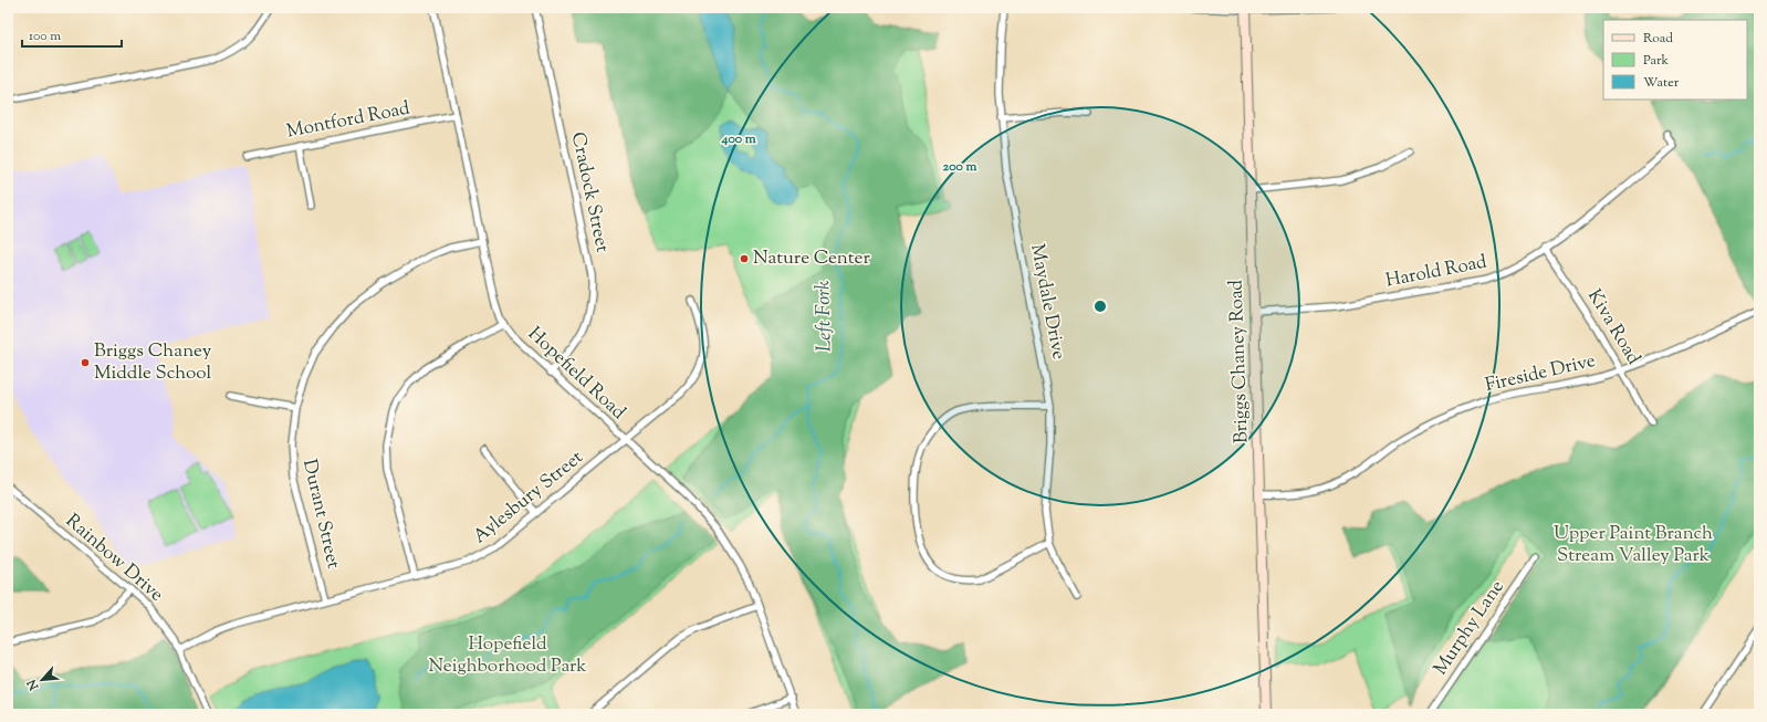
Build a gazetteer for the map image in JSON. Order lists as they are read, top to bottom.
{
  "streets": {
    "main road": ["Briggs Chaney Road"],
    "street": [
      "Montford Road",
      "Cradock Street",
      "Harold Road",
      "Maydale Drive",
      "Kiva Road",
      "Hopefield Road",
      "Fireside Drive",
      "Aylesbury Street",
      "Durant Street",
      "Rainbow Drive",
      "Murphy Lane"
    ]
  },
  "crossings": [
    ["Montford Road", "Hopefield Road"],
    ["Cradock Street", "Hopefield Road"],
    ["Harold Road", "Kiva Road"],
    ["Harold Road", "Briggs Chaney Road"],
    ["Kiva Road", "Fireside Drive"],
    ["Briggs Chaney Road", "Fireside Drive"],
    ["Hopefield Road", "Aylesbury Street"],
    ["Hopefield Road", "Durant Street"],
    ["Aylesbury Street", "Durant Street"],
    ["Aylesbury Street", "Rainbow Drive"]
  ],
  "water": ["Left Fork"],
  "parks": ["Upper Paint Branch Stream Valley Park", "Hopefield Neighborhood Park"],
  "places": ["Nature Center", "Briggs Chaney Middle School"],
  "legend": ["Road", "Park", "Water"],
  "scale_bar": "100 m",
  "north": "bottom left",
  "rings": ["400 m", "200 m"]
}
